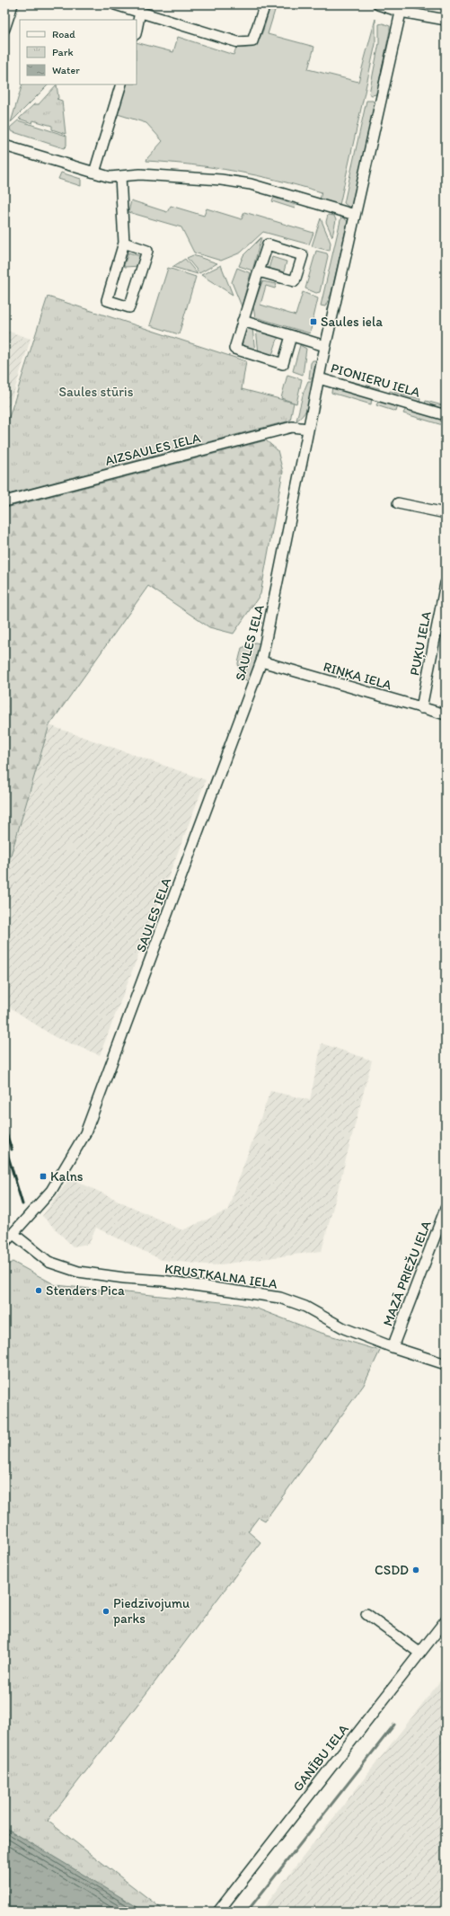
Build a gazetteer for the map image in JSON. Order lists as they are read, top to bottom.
{
  "streets": {
    "street": [
      "PIONIERU IELA",
      "AIZSAULES IELA",
      "SAULES IELA",
      "PUĶU IELA",
      "RIŅĶA IELA",
      "MAZĀ PRIEŽU IELA",
      "KRUSTKALNA IELA",
      "GANĪBU IELA"
    ]
  },
  "crossings": [
    ["PIONIERU IELA", "SAULES IELA"],
    ["AIZSAULES IELA", "SAULES IELA"],
    ["SAULES IELA", "RIŅĶA IELA"],
    ["SAULES IELA", "KRUSTKALNA IELA"],
    ["PUĶU IELA", "RIŅĶA IELA"],
    ["MAZĀ PRIEŽU IELA", "KRUSTKALNA IELA"]
  ],
  "parks": ["Saules stūris"],
  "places": {
    "transit": ["Saules iela", "Kalns"],
    "other": ["Stenders Pica", "CSDD", "Piedzīvojumu parks"]
  },
  "legend": ["Road", "Park", "Water"]
}
